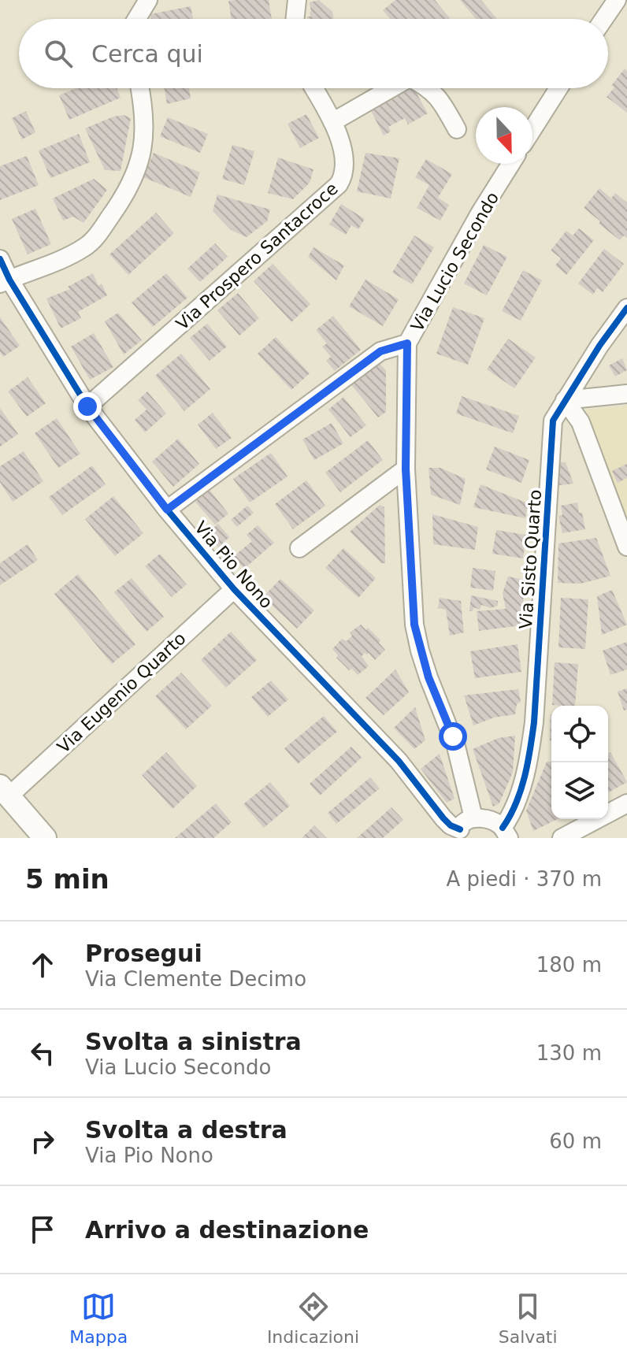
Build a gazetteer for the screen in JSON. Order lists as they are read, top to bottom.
{
  "streets": {
    "street": [
      "Via Prospero Santacroce",
      "Via Lucio Secondo",
      "Via Sisto Quarto",
      "Via Pio Nono",
      "Via Eugenio Quarto"
    ]
  },
  "crossings": [
    ["Via Prospero Santacroce", "Via Pio Nono"],
    ["Via Lucio Secondo", "Via Pio Nono"],
    ["Via Pio Nono", "Via Eugenio Quarto"]
  ],
  "north": "bottom",
  "page": {
    "search": "Cerca qui",
    "heading": ["5 min", "A piedi · 370 m"],
    "list": [
      ["Prosegui", "Via Clemente Decimo", "180 m"],
      ["Svolta a sinistra", "Via Lucio Secondo", "130 m"],
      ["Svolta a destra", "Via Pio Nono", "60 m"],
      "Arrivo a destinazione"
    ],
    "nav": ["Mappa", "Indicazioni", "Salvati"]
  }
}
